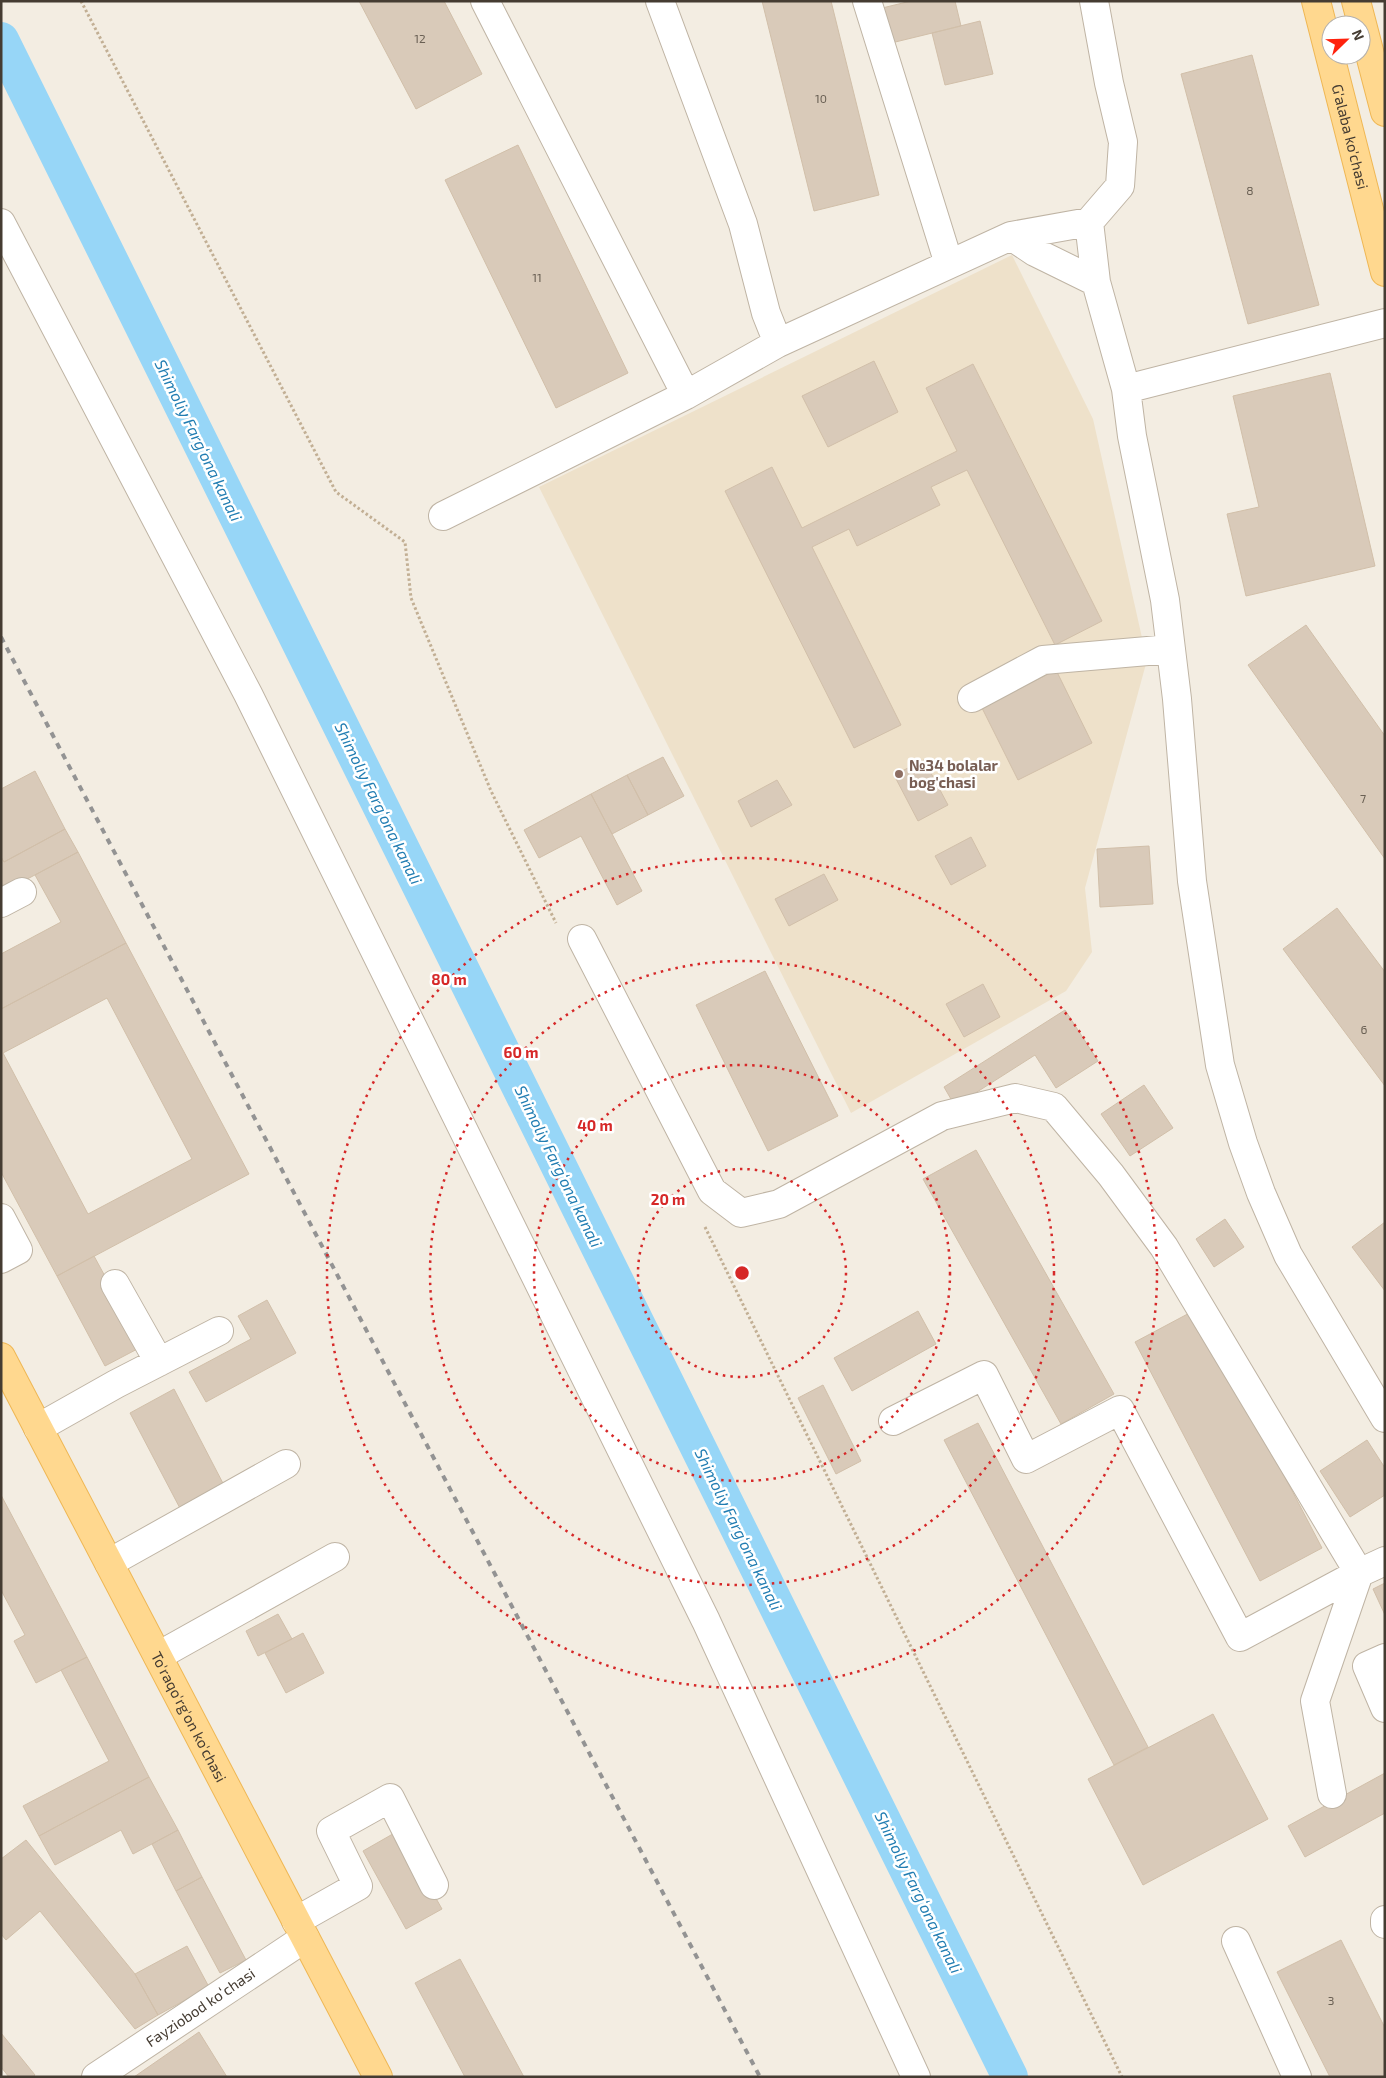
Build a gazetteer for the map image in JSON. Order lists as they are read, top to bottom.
{
  "streets": {
    "main road": ["G'alaba ko'chasi", "To'raqo'rg'on ko'chasi"],
    "street": ["Fayziobod koʻchasi"]
  },
  "crossings": [
    ["To'raqo'rg'on ko'chasi", "Fayziobod koʻchasi"]
  ],
  "water": ["Shimoliy Fargʻona kanali"],
  "places": ["№34 bolalar bog'chasi"],
  "house_numbers": [
    "12",
    "10",
    "8",
    "11",
    "7",
    "6",
    "3"
  ],
  "north": "top right",
  "rings": [
    "80 m",
    "60 m",
    "40 m",
    "20 m"
  ]
}
